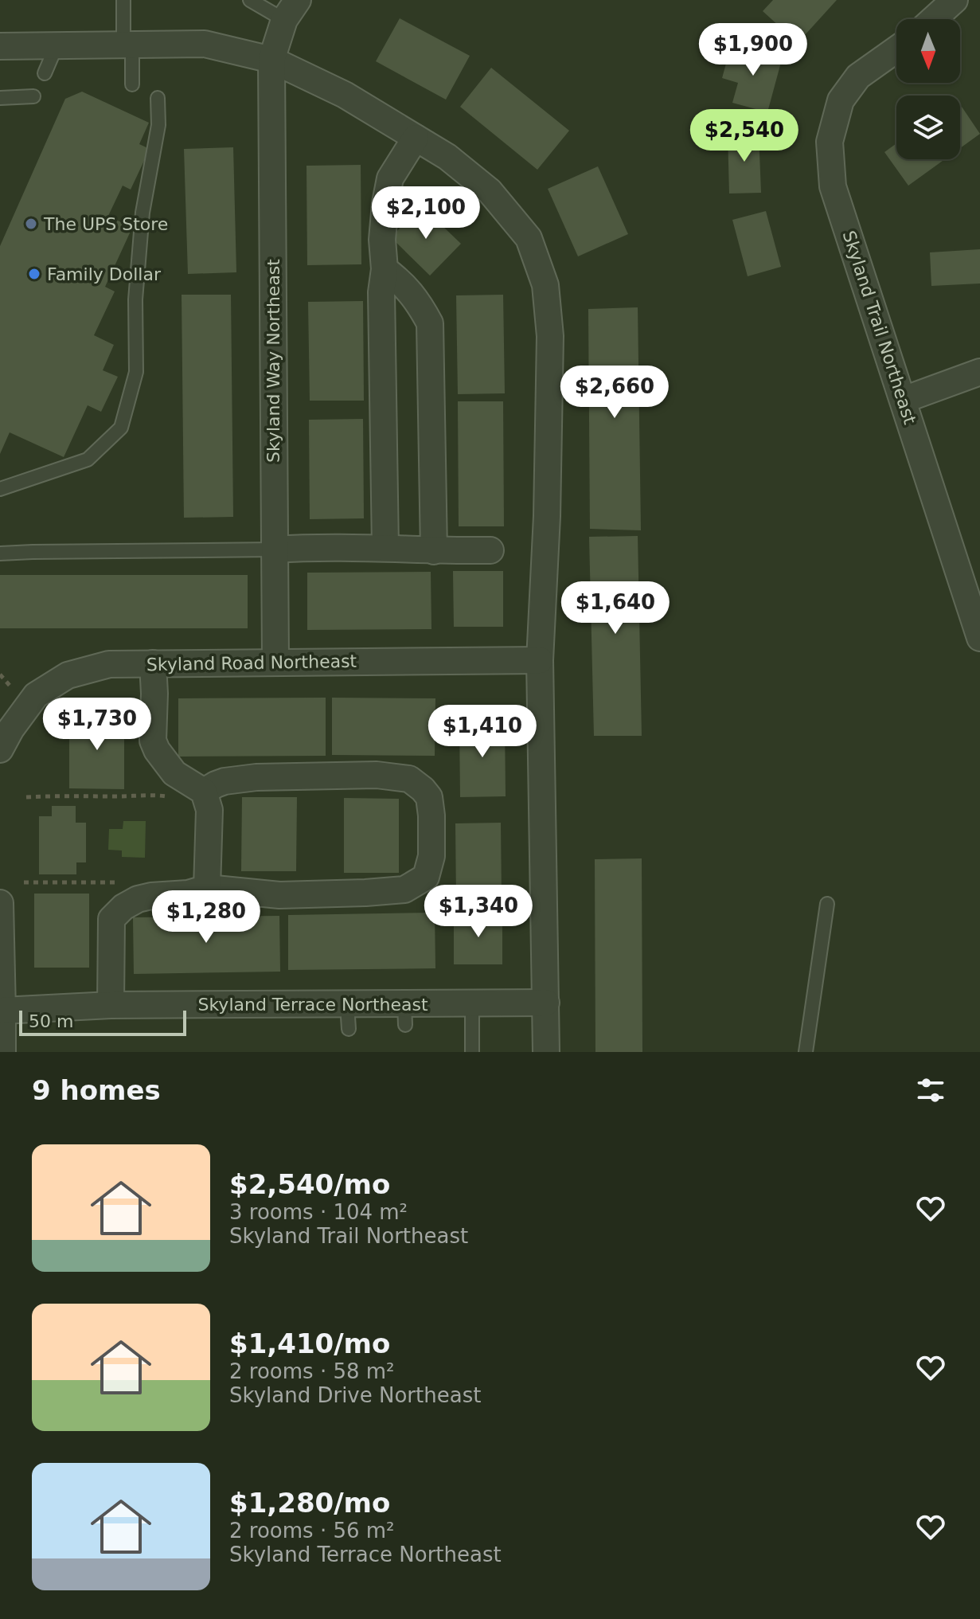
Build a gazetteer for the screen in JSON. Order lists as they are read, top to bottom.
{
  "streets": {
    "street": [
      "Skyland Trail Northeast",
      "Skyland Way Northeast",
      "Skyland Road Northeast",
      "Skyland Terrace Northeast"
    ]
  },
  "crossings": [
    ["Skyland Way Northeast", "Skyland Road Northeast"]
  ],
  "places": ["The UPS Store", "Family Dollar"],
  "scale_bar": "50 m",
  "north": "bottom",
  "page": {
    "price": [
      "$1,900",
      "$2,540",
      "$2,100",
      "$2,660",
      "$1,640",
      "$1,730",
      "$1,410",
      "$1,340",
      "$1,280"
    ],
    "scale": "50 m",
    "heading": "9 homes",
    "list": [
      {
        "name": "$2,540/mo",
        "note": "3 rooms · 104 m² · Skyland Trail Northeast"
      },
      {
        "name": "$1,410/mo",
        "note": "2 rooms · 58 m² · Skyland Drive Northeast"
      },
      {
        "name": "$1,280/mo",
        "note": "2 rooms · 56 m² · Skyland Terrace Northeast"
      }
    ]
  }
}
